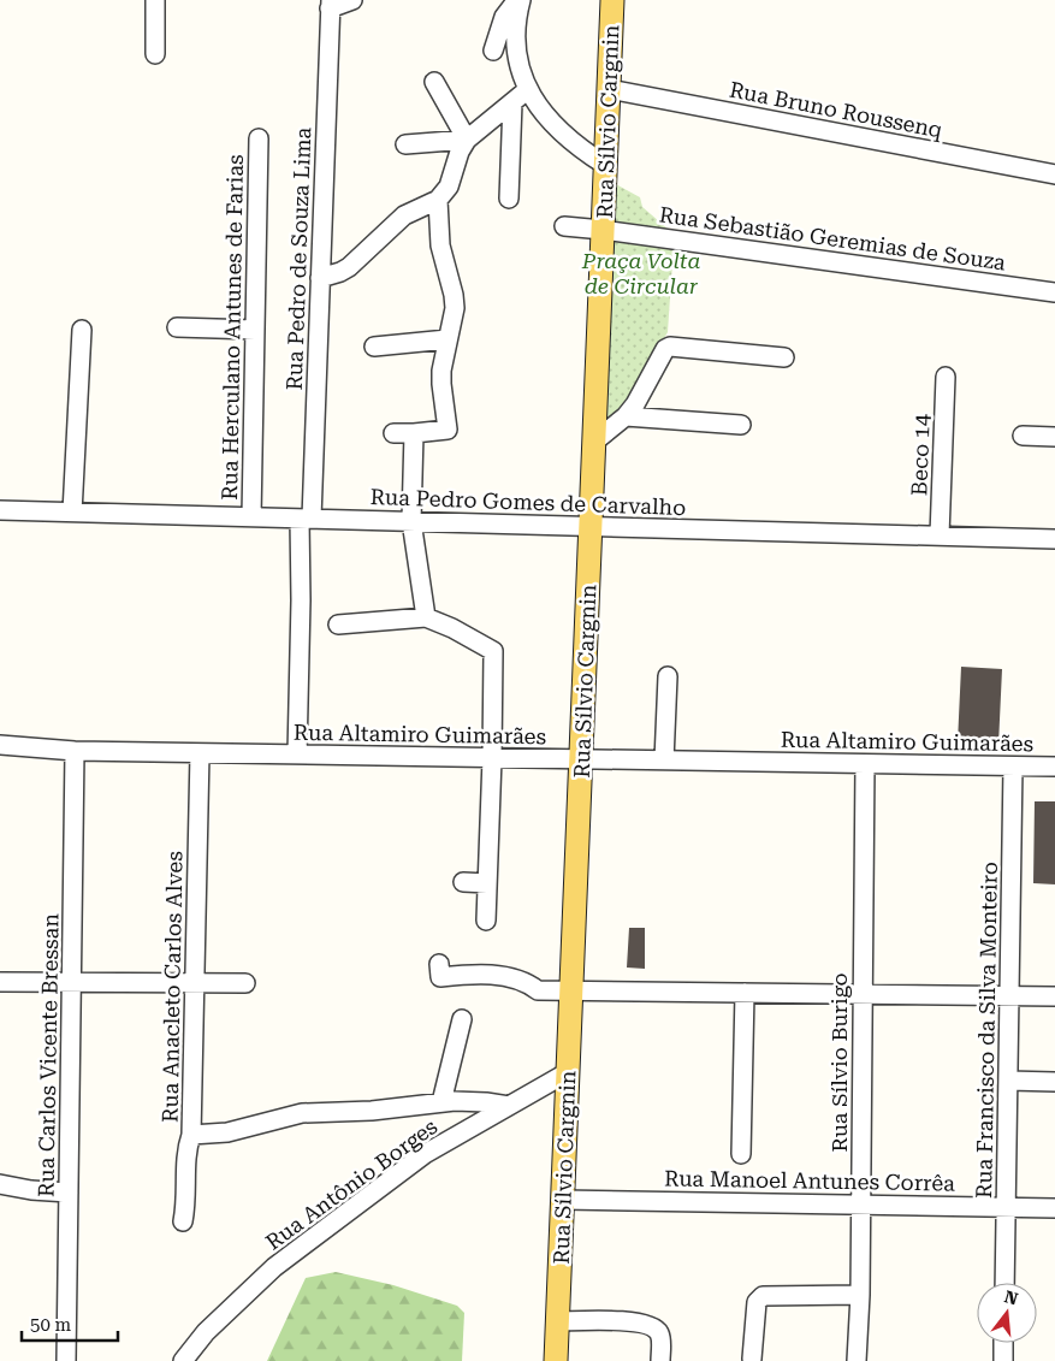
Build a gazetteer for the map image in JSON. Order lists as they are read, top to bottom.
{
  "streets": {
    "main road": ["Rua Sílvio Cargnin"],
    "street": [
      "Rua Bruno Roussenq",
      "Rua Sebastião Geremias de Souza",
      "Rua Pedro de Souza Lima",
      "Rua Herculano Antunes de Farias",
      "Beco 14",
      "Rua Pedro Gomes de Carvalho",
      "Rua Altamiro Guimarães",
      "Rua Anacleto Carlos Alves",
      "Rua Francisco da Silva Monteiro",
      "Rua Carlos Vicente Bressan",
      "Rua Sílvio Burigo",
      "Rua Manoel Antunes Corrêa",
      "Rua Antônio Borges"
    ]
  },
  "crossings": [
    ["Rua Bruno Roussenq", "Rua Sílvio Cargnin"],
    ["Rua Sílvio Cargnin", "Rua Sebastião Geremias de Souza"],
    ["Rua Sílvio Cargnin", "Rua Pedro Gomes de Carvalho"],
    ["Rua Sílvio Cargnin", "Rua Altamiro Guimarães"],
    ["Rua Sílvio Cargnin", "Rua Manoel Antunes Corrêa"],
    ["Rua Sílvio Cargnin", "Rua Antônio Borges"],
    ["Rua Pedro de Souza Lima", "Rua Pedro Gomes de Carvalho"],
    ["Rua Pedro de Souza Lima", "Rua Altamiro Guimarães"],
    ["Rua Herculano Antunes de Farias", "Rua Pedro Gomes de Carvalho"],
    ["Beco 14", "Rua Pedro Gomes de Carvalho"],
    ["Rua Altamiro Guimarães", "Rua Anacleto Carlos Alves"],
    ["Rua Altamiro Guimarães", "Rua Francisco da Silva Monteiro"],
    ["Rua Altamiro Guimarães", "Rua Carlos Vicente Bressan"],
    ["Rua Altamiro Guimarães", "Rua Sílvio Burigo"],
    ["Rua Francisco da Silva Monteiro", "Rua Manoel Antunes Corrêa"],
    ["Rua Sílvio Burigo", "Rua Manoel Antunes Corrêa"]
  ],
  "parks": ["Praça Volta de Circular"],
  "scale_bar": "50 m",
  "north": "top"
}
